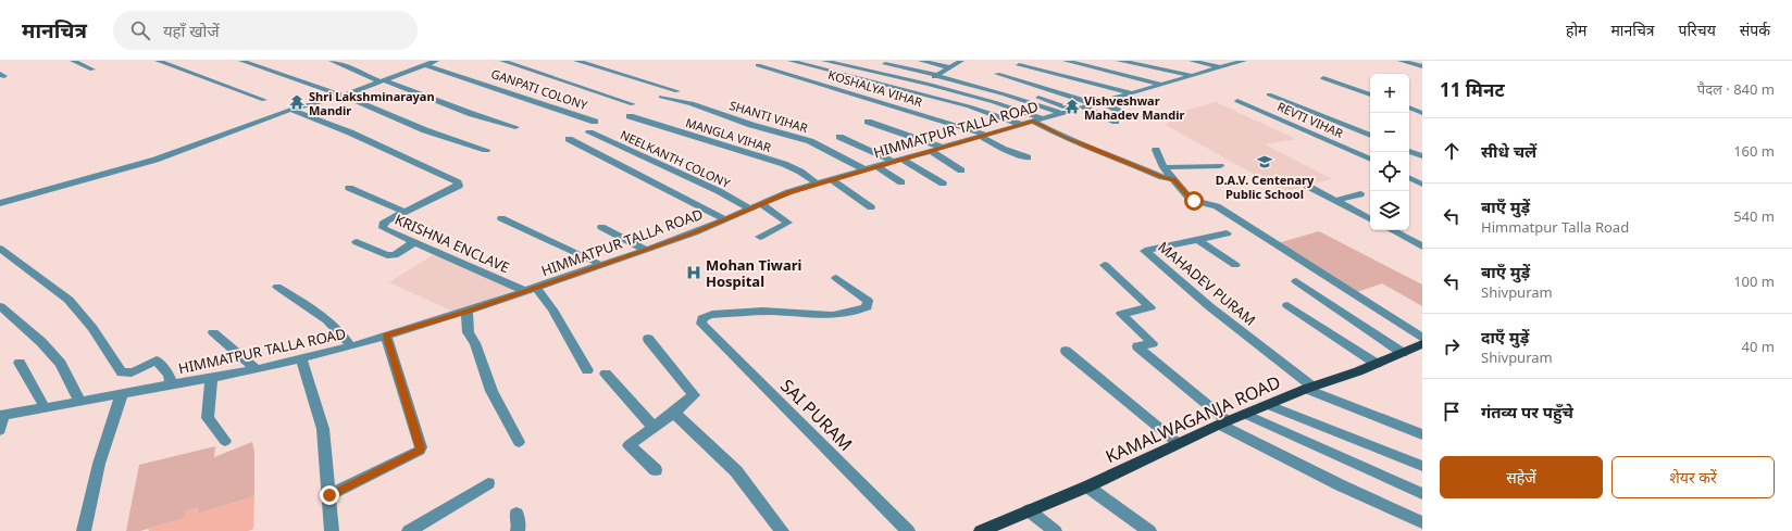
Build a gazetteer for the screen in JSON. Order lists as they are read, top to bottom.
{
  "streets": {
    "main road": ["KAMALWAGANJA ROAD"],
    "street": [
      "KOSHALYA VIHAR",
      "GANPATI COLONY",
      "SHANTI VIHAR",
      "REVTI VIHAR",
      "HIMMATPUR TALLA ROAD",
      "MANGLA VIHAR",
      "NEELKANTH COLONY",
      "KRISHNA ENCLAVE",
      "MAHADEV PURAM",
      "SAI PURAM"
    ]
  },
  "crossings": [
    ["KOSHALYA VIHAR", "HIMMATPUR TALLA ROAD"],
    ["SHANTI VIHAR", "HIMMATPUR TALLA ROAD"],
    ["HIMMATPUR TALLA ROAD", "MANGLA VIHAR"],
    ["HIMMATPUR TALLA ROAD", "NEELKANTH COLONY"],
    ["HIMMATPUR TALLA ROAD", "KRISHNA ENCLAVE"],
    ["MAHADEV PURAM", "KAMALWAGANJA ROAD"]
  ],
  "places": {
    "temple": ["Shri Lakshminarayan Mandir", "Vishveshwar Mahadev Mandir"],
    "school or university": ["D.A.V. Centenary Public School"],
    "hospital": ["Mohan Tiwari Hospital"]
  },
  "page": {
    "header": "मानचित्र",
    "search": "यहाँ खोजें",
    "nav": [
      "होम",
      "मानचित्र",
      "परिचय",
      "संपर्क"
    ],
    "heading": ["11 मिनट", "पैदल · 840 m"],
    "map_buttons": ["+", "−"],
    "list": [
      ["सीधे चलें", "160 m"],
      ["बाएँ मुड़ें", "Himmatpur Talla Road", "540 m"],
      ["बाएँ मुड़ें", "Shivpuram", "100 m"],
      ["दाएँ मुड़ें", "Shivpuram", "40 m"],
      "गंतव्य पर पहुँचे"
    ],
    "buttons": ["सहेजें", "शेयर करें"]
  }
}
